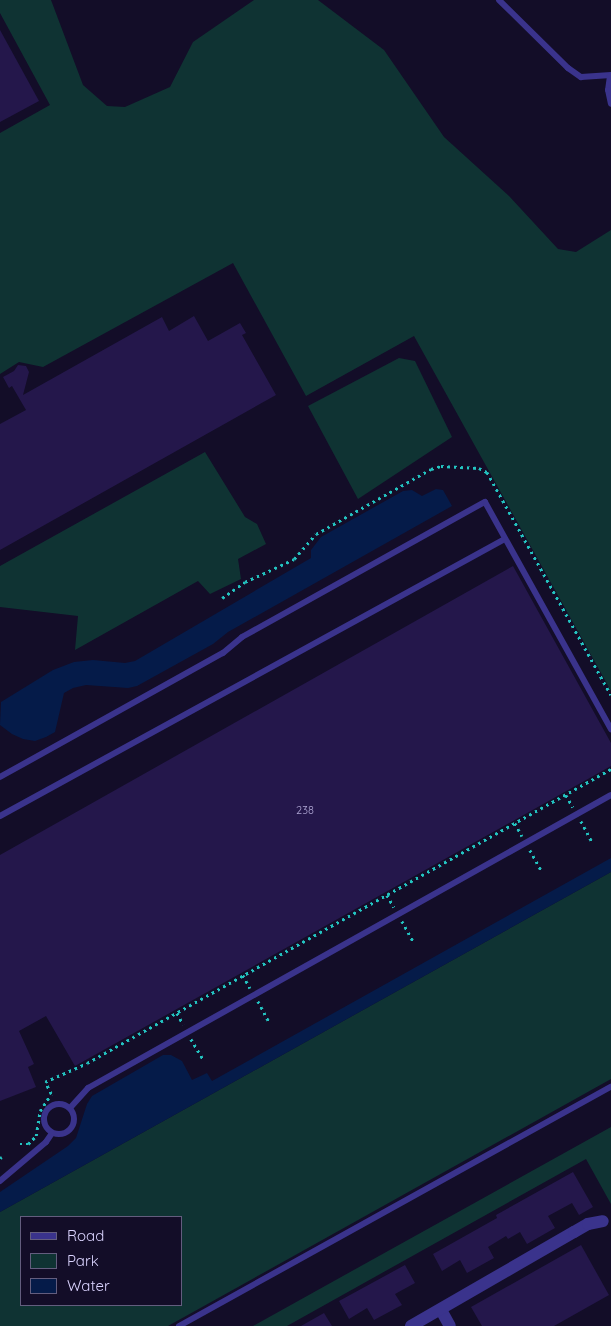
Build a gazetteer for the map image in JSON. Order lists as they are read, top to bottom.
{
  "house_numbers": ["238"],
  "legend": ["Road", "Park", "Water"]
}
